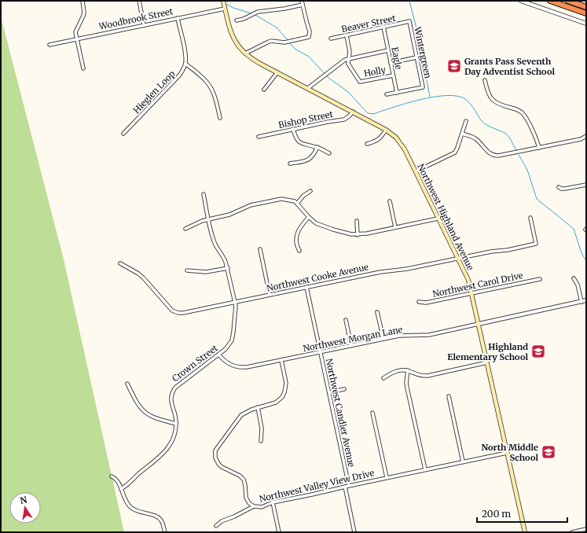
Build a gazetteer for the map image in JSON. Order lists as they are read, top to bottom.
{
  "streets": {
    "main road": ["Northwest Highland Avenue"],
    "street": [
      "Woodbrook Street",
      "Beaver Street",
      "Wintergreen",
      "Eagle",
      "Holly",
      "Hieglen Loop",
      "Bishop Street",
      "Northwest Cooke Avenue",
      "Northwest Carol Drive",
      "Northwest Morgan Lane",
      "Crown Street",
      "Northwest Candler Avenue",
      "Northwest Valley View Drive"
    ]
  },
  "crossings": [
    ["Woodbrook Street", "Northwest Highland Avenue"],
    ["Beaver Street", "Wintergreen"],
    ["Beaver Street", "Eagle"],
    ["Wintergreen", "Eagle"],
    ["Eagle", "Holly"],
    ["Bishop Street", "Northwest Highland Avenue"],
    ["Northwest Highland Avenue", "Northwest Cooke Avenue"],
    ["Northwest Highland Avenue", "Northwest Carol Drive"],
    ["Northwest Highland Avenue", "Northwest Morgan Lane"],
    ["Northwest Highland Avenue", "Northwest Valley View Drive"],
    ["Northwest Cooke Avenue", "Crown Street"],
    ["Northwest Cooke Avenue", "Northwest Candler Avenue"],
    ["Northwest Morgan Lane", "Crown Street"],
    ["Northwest Morgan Lane", "Northwest Candler Avenue"],
    ["Northwest Morgan Lane", "Northwest Valley View Drive"],
    ["Northwest Candler Avenue", "Northwest Valley View Drive"]
  ],
  "places": {
    "school or university": ["Grants Pass Seventh Day Adventist School", "Highland Elementary School", "North Middle School"]
  },
  "scale_bar": "200 m",
  "north": "top"
}
